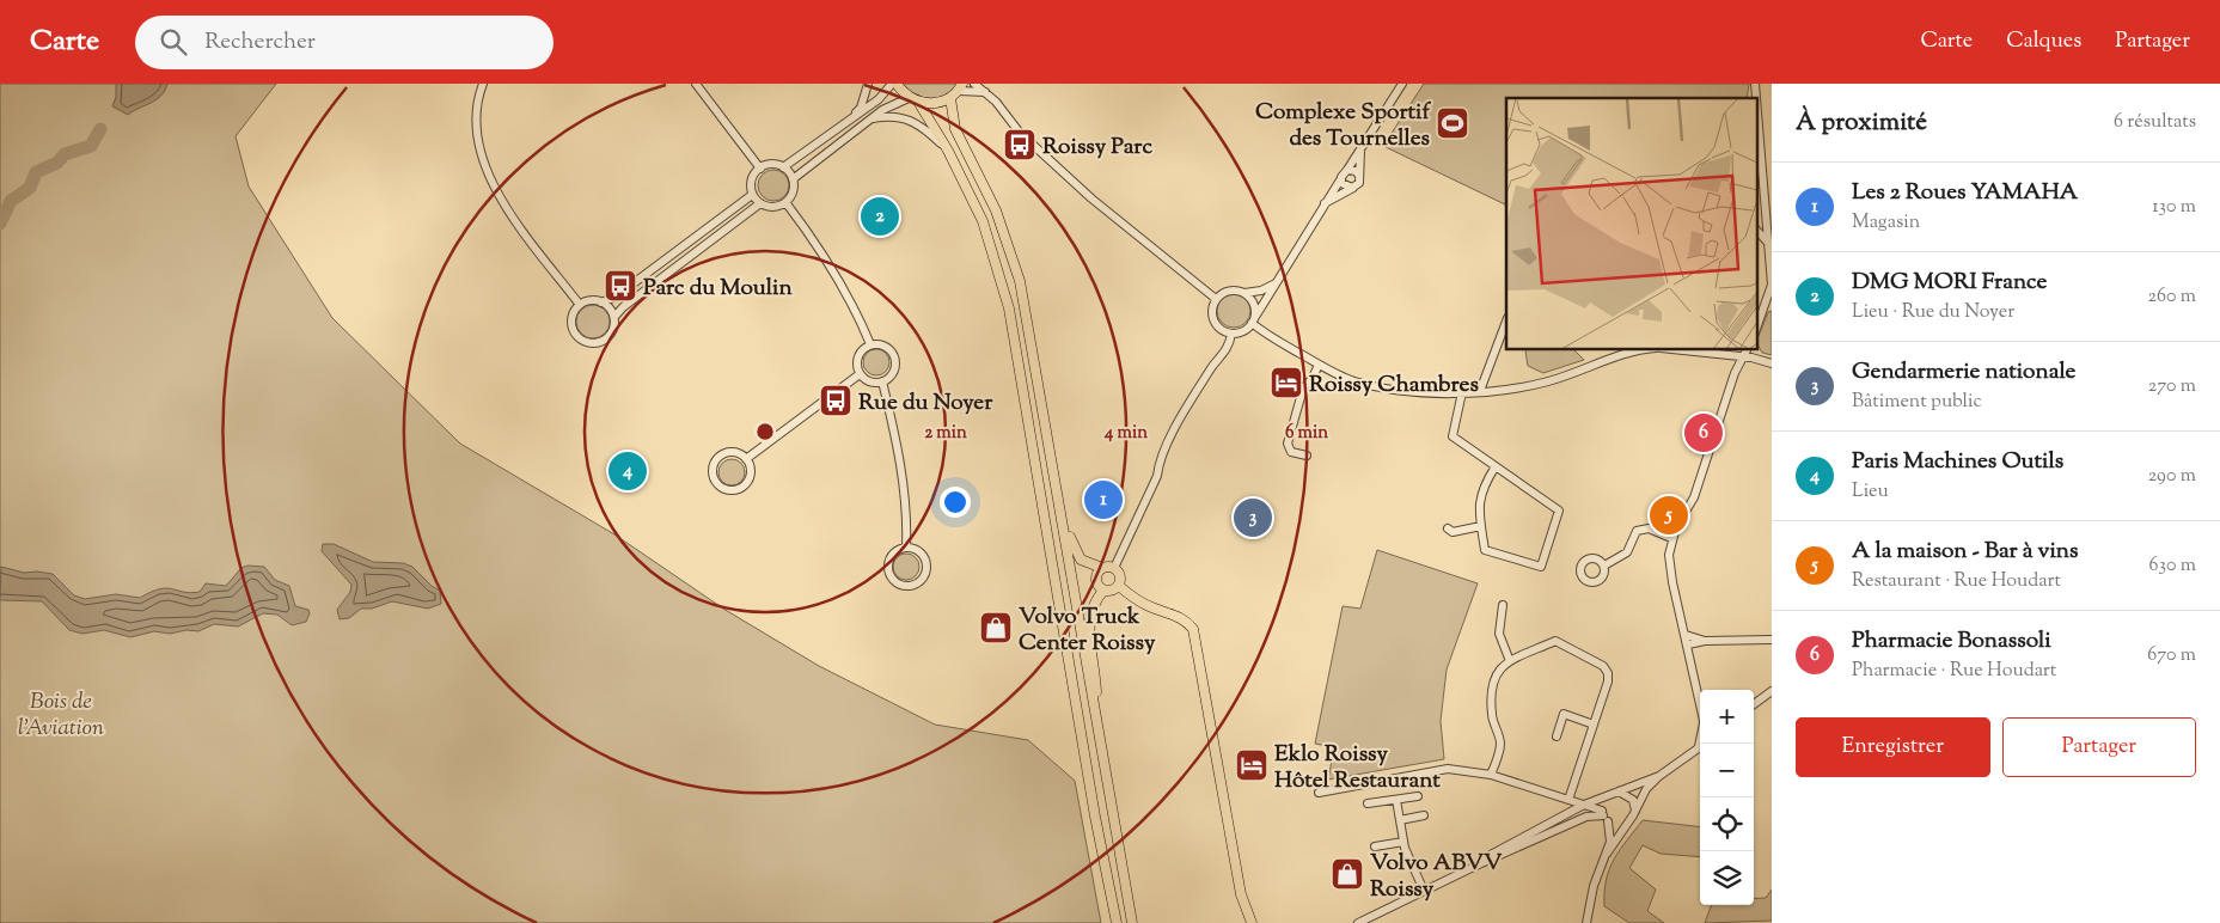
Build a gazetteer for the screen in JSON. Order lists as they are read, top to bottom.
{
  "parks": ["Bois de l'Aviation"],
  "places": {
    "sports": ["Complexe Sportif des Tournelles"],
    "bus stop": ["Roissy Parc", "Parc du Moulin", "Rue du Noyer"],
    "hotel": ["Roissy Chambres", "Eklo Roissy Hôtel Restaurant"],
    "shop": ["Volvo Truck Center Roissy", "Volvo ABVV Roissy"]
  },
  "page": {
    "header": "Carte",
    "search": "Rechercher",
    "nav": ["Carte", "Calques", "Partager"],
    "heading": ["À proximité", "6 résultats"],
    "list": [
      {
        "mark": "1",
        "name": "Les 2 Roues YAMAHA",
        "note": "Magasin",
        "value": "130 m"
      },
      {
        "mark": "2",
        "name": "DMG MORI France",
        "note": "Lieu · Rue du Noyer",
        "value": "260 m"
      },
      {
        "mark": "3",
        "name": "Gendarmerie nationale",
        "note": "Bâtiment public",
        "value": "270 m"
      },
      {
        "mark": "4",
        "name": "Paris Machines Outils",
        "note": "Lieu",
        "value": "290 m"
      },
      {
        "mark": "5",
        "name": "A la maison - Bar à vins",
        "note": "Restaurant · Rue Houdart",
        "value": "630 m"
      },
      {
        "mark": "6",
        "name": "Pharmacie Bonassoli",
        "note": "Pharmacie · Rue Houdart",
        "value": "670 m"
      }
    ],
    "pins": [
      "2",
      "6",
      "4",
      "1",
      "5",
      "3"
    ],
    "map_buttons": ["+", "−"],
    "buttons": ["Enregistrer", "Partager"]
  },
  "rings": ["2 min", "4 min", "6 min"]
}
